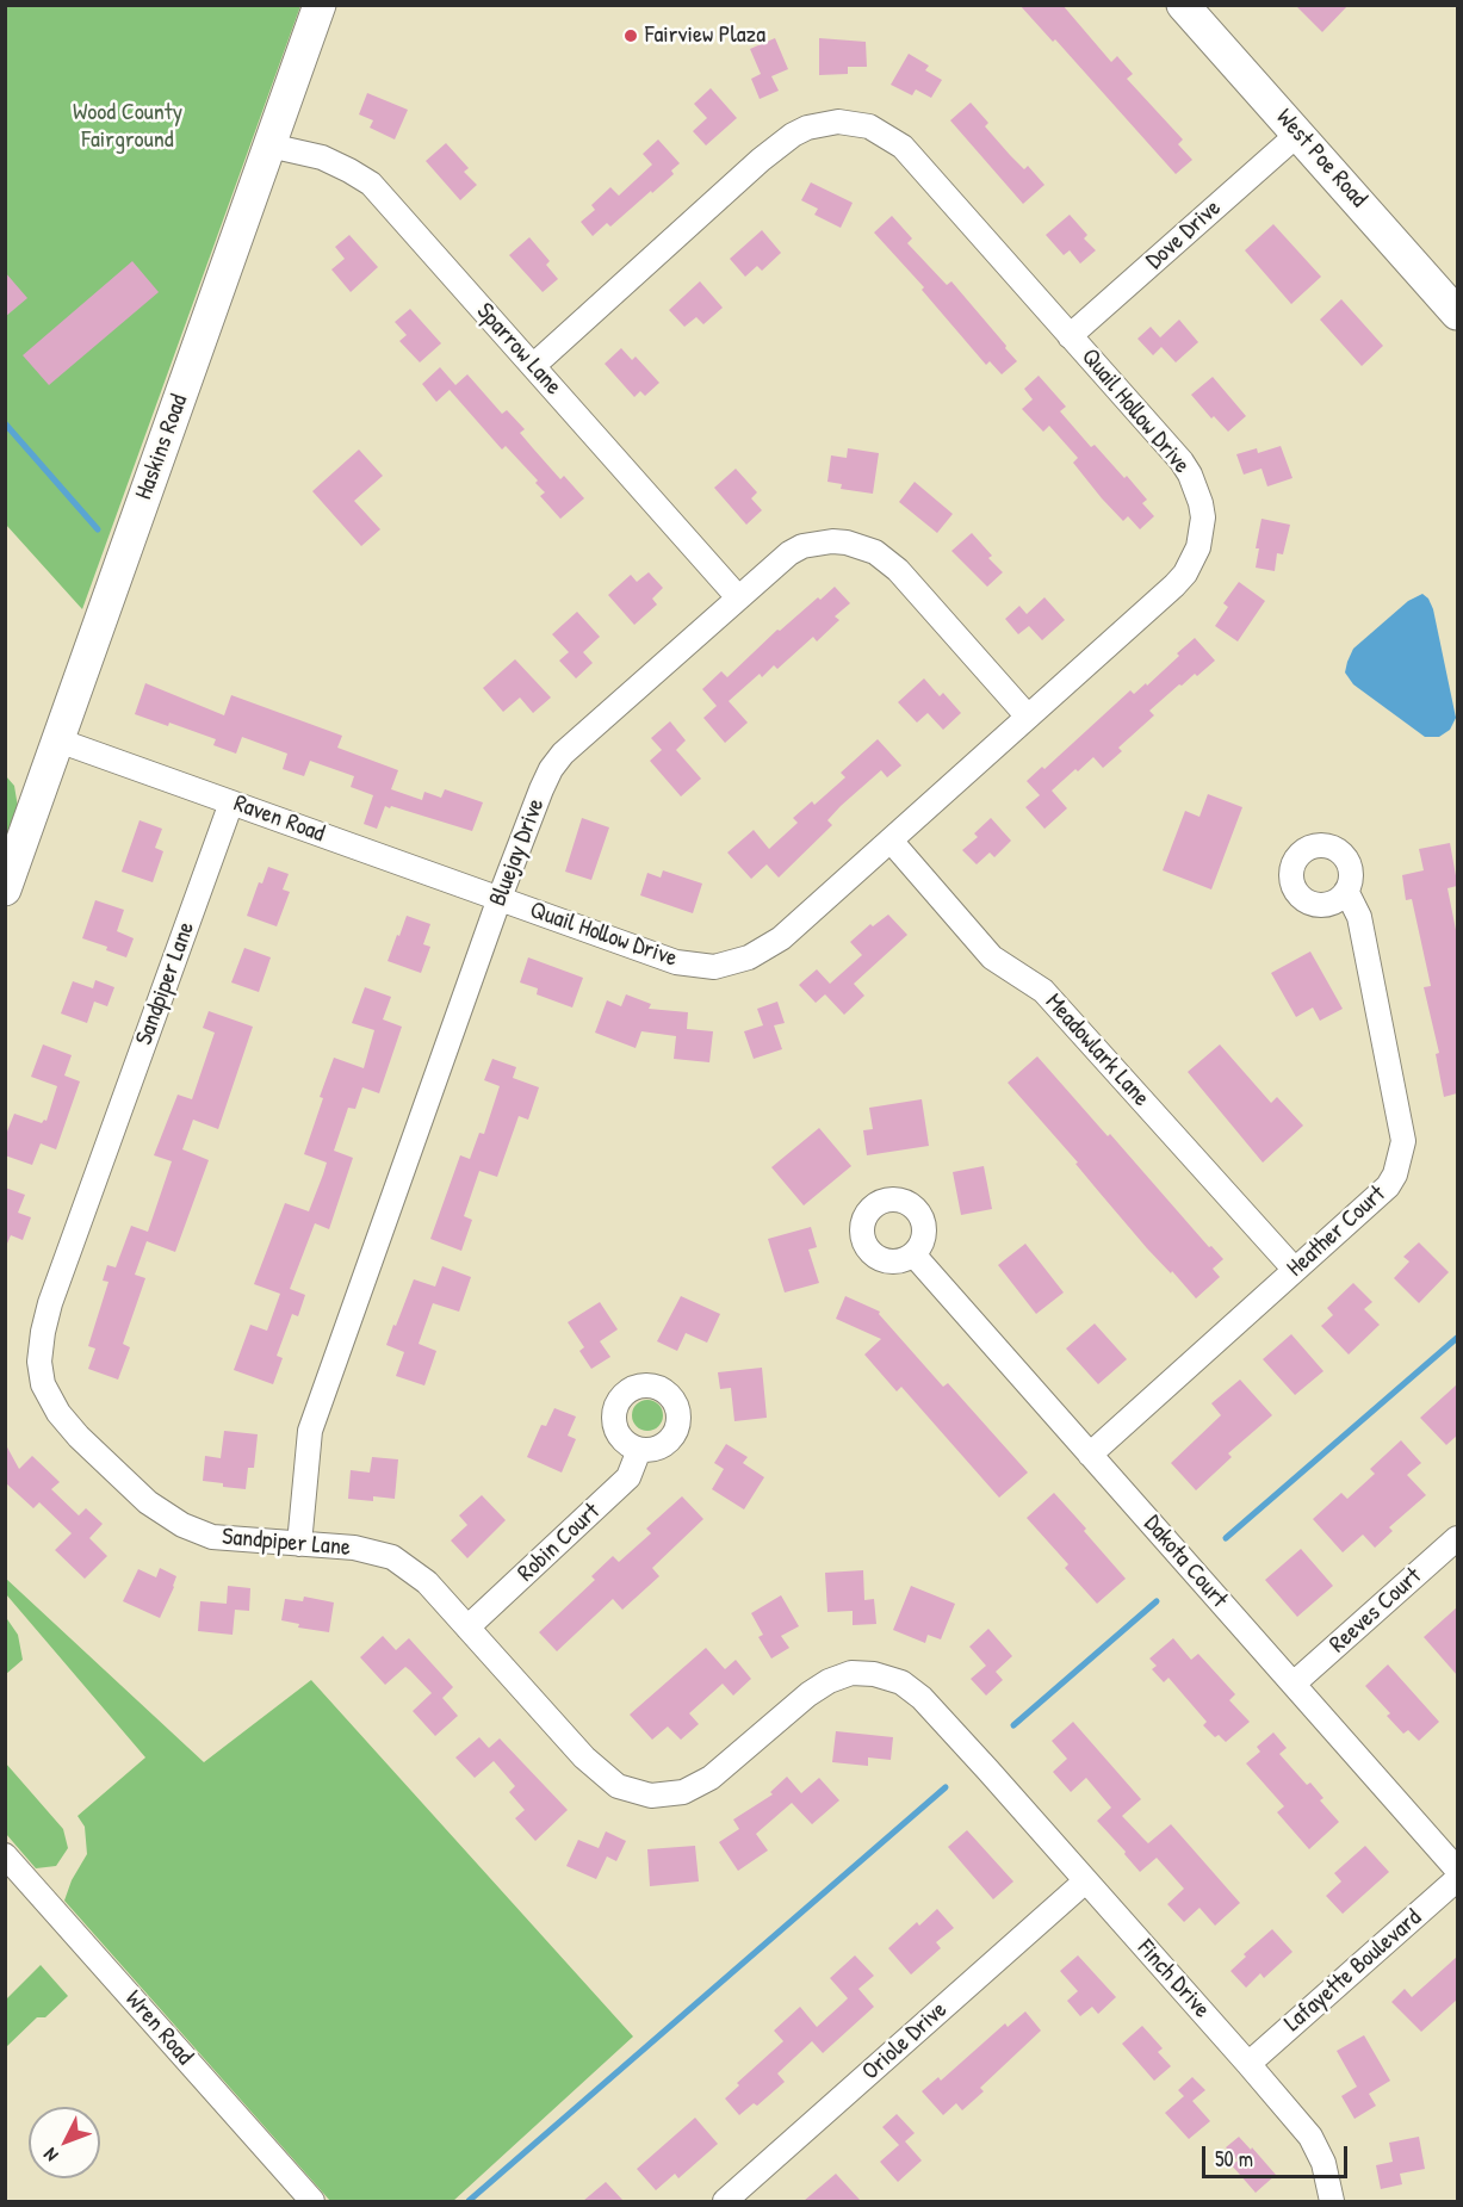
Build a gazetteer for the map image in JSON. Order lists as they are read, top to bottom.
{
  "streets": {
    "main road": ["West Poe Road", "Haskins Road"],
    "street": [
      "Dove Drive",
      "Sparrow Lane",
      "Quail Hollow Drive",
      "Raven Road",
      "Bluejay Drive",
      "Sandpiper Lane",
      "Meadowlark Lane",
      "Heather Court",
      "Robin Court",
      "Dakota Court",
      "Reeves Court",
      "Lafayette Boulevard",
      "Finch Drive",
      "Wren Road",
      "Oriole Drive"
    ]
  },
  "crossings": [
    ["West Poe Road", "Dove Drive"],
    ["Dove Drive", "Quail Hollow Drive"],
    ["Sparrow Lane", "Quail Hollow Drive"],
    ["Sparrow Lane", "Haskins Road"],
    ["Sparrow Lane", "Bluejay Drive"],
    ["Quail Hollow Drive", "Raven Road"],
    ["Quail Hollow Drive", "Bluejay Drive"],
    ["Quail Hollow Drive", "Meadowlark Lane"],
    ["Haskins Road", "Raven Road"],
    ["Raven Road", "Bluejay Drive"],
    ["Raven Road", "Sandpiper Lane"],
    ["Bluejay Drive", "Sandpiper Lane"],
    ["Sandpiper Lane", "Robin Court"],
    ["Sandpiper Lane", "Finch Drive"],
    ["Meadowlark Lane", "Heather Court"],
    ["Heather Court", "Dakota Court"],
    ["Dakota Court", "Reeves Court"],
    ["Lafayette Boulevard", "Finch Drive"],
    ["Finch Drive", "Oriole Drive"]
  ],
  "parks": ["Wood County Fairground"],
  "places": ["Fairview Plaza"],
  "scale_bar": "50 m",
  "north": "bottom left"
}
